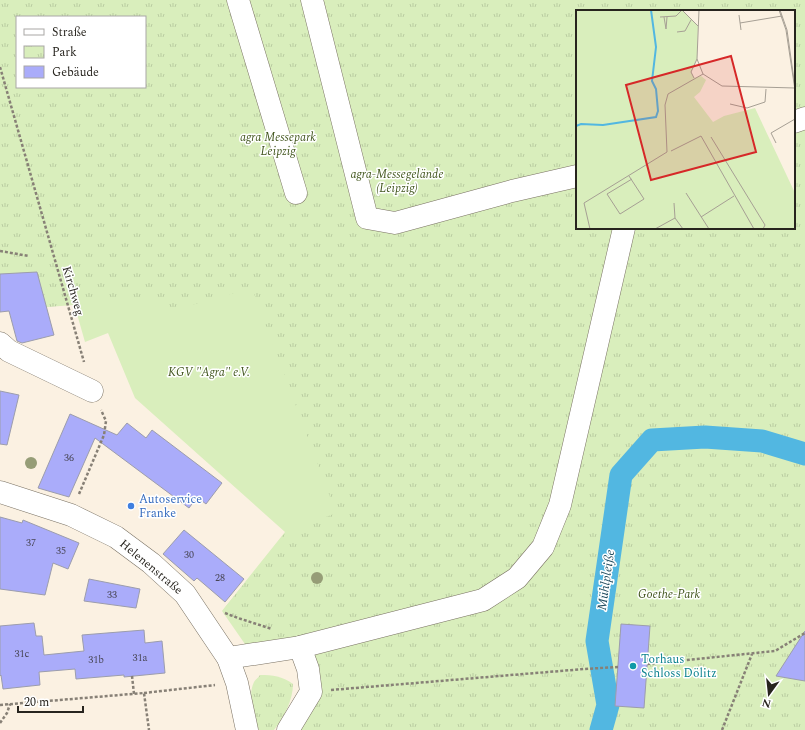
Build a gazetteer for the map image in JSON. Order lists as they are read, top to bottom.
{
  "streets": {
    "street": ["Helenenstraße"],
    "path": ["Kirchweg"]
  },
  "crossings": [
    ["Kirchweg", "Helenenstraße"]
  ],
  "water": ["Mühlpleiße"],
  "parks": [
    "agra Messepark Leipzig",
    "agra-Messegelände (Leipzig)",
    "KGV \"Agra\" e.V.",
    "Goethe-Park"
  ],
  "places": ["Autoservice Franke", "Torhaus Schloss Dölitz"],
  "house_numbers": [
    "36",
    "37",
    "35",
    "30",
    "28",
    "33",
    "31c",
    "31a",
    "31b"
  ],
  "legend": ["Straße", "Park", "Gebäude"],
  "scale_bar": "20 m",
  "north": "bottom"
}
